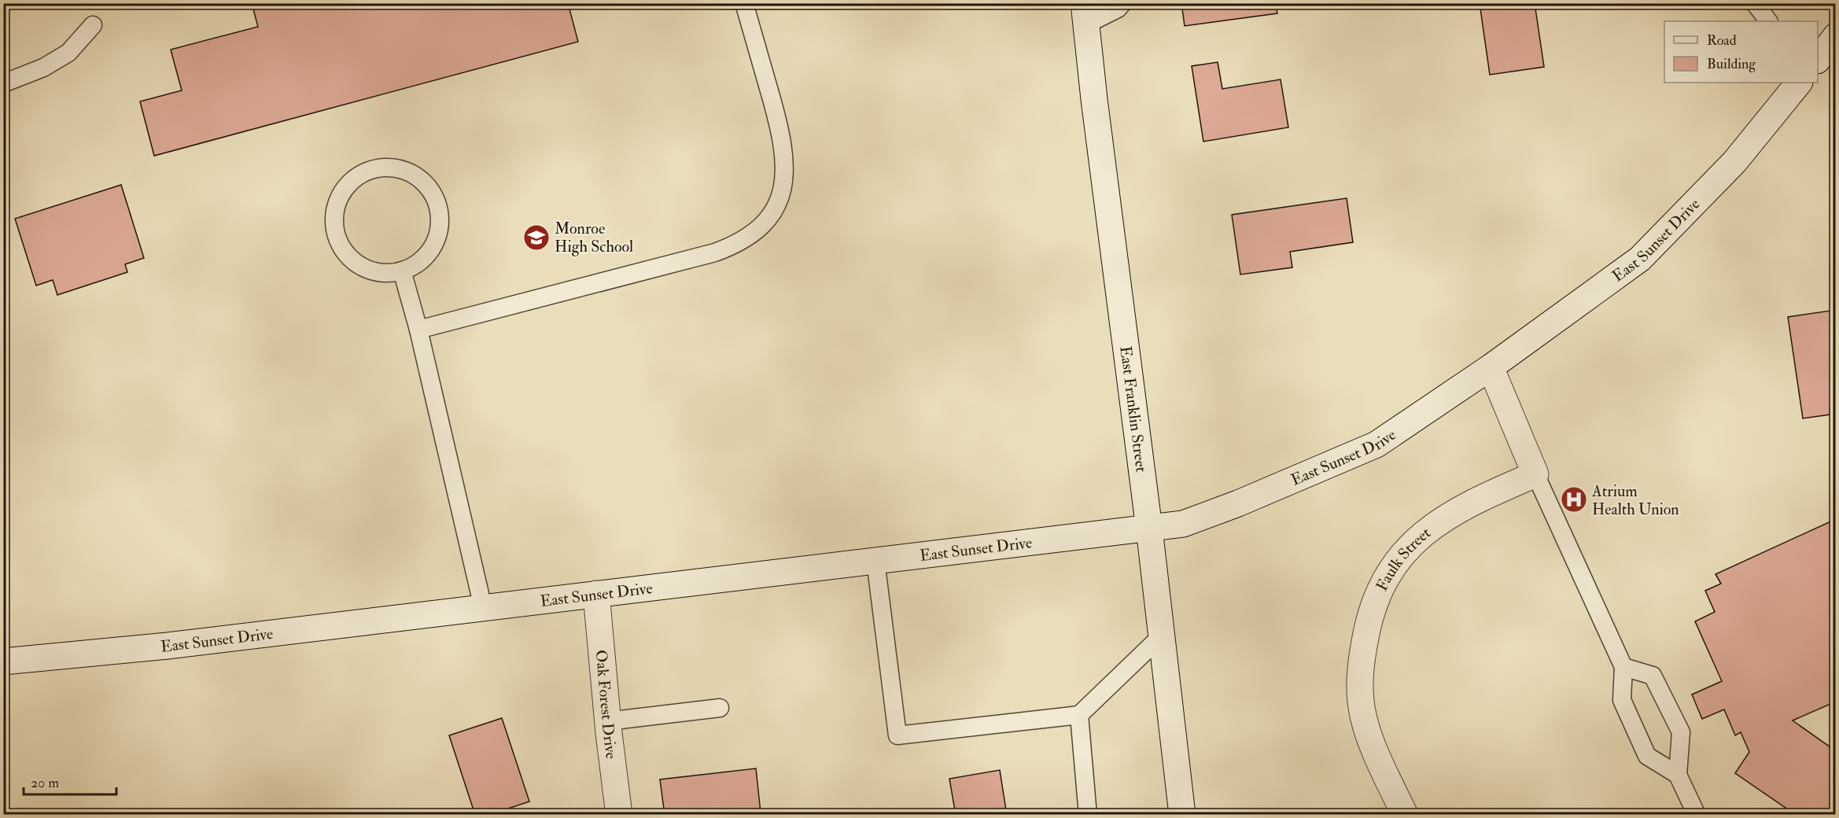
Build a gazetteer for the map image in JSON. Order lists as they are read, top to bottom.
{
  "streets": {
    "street": [
      "East Sunset Drive",
      "East Franklin Street",
      "Faulk Street",
      "Oak Forest Drive"
    ]
  },
  "crossings": [
    ["East Sunset Drive", "East Franklin Street"],
    ["East Sunset Drive", "Oak Forest Drive"]
  ],
  "places": {
    "school or university": ["Monroe High School"],
    "hospital": ["Atrium Health Union"]
  },
  "legend": ["Road", "Building"],
  "scale_bar": "20 m"
}
